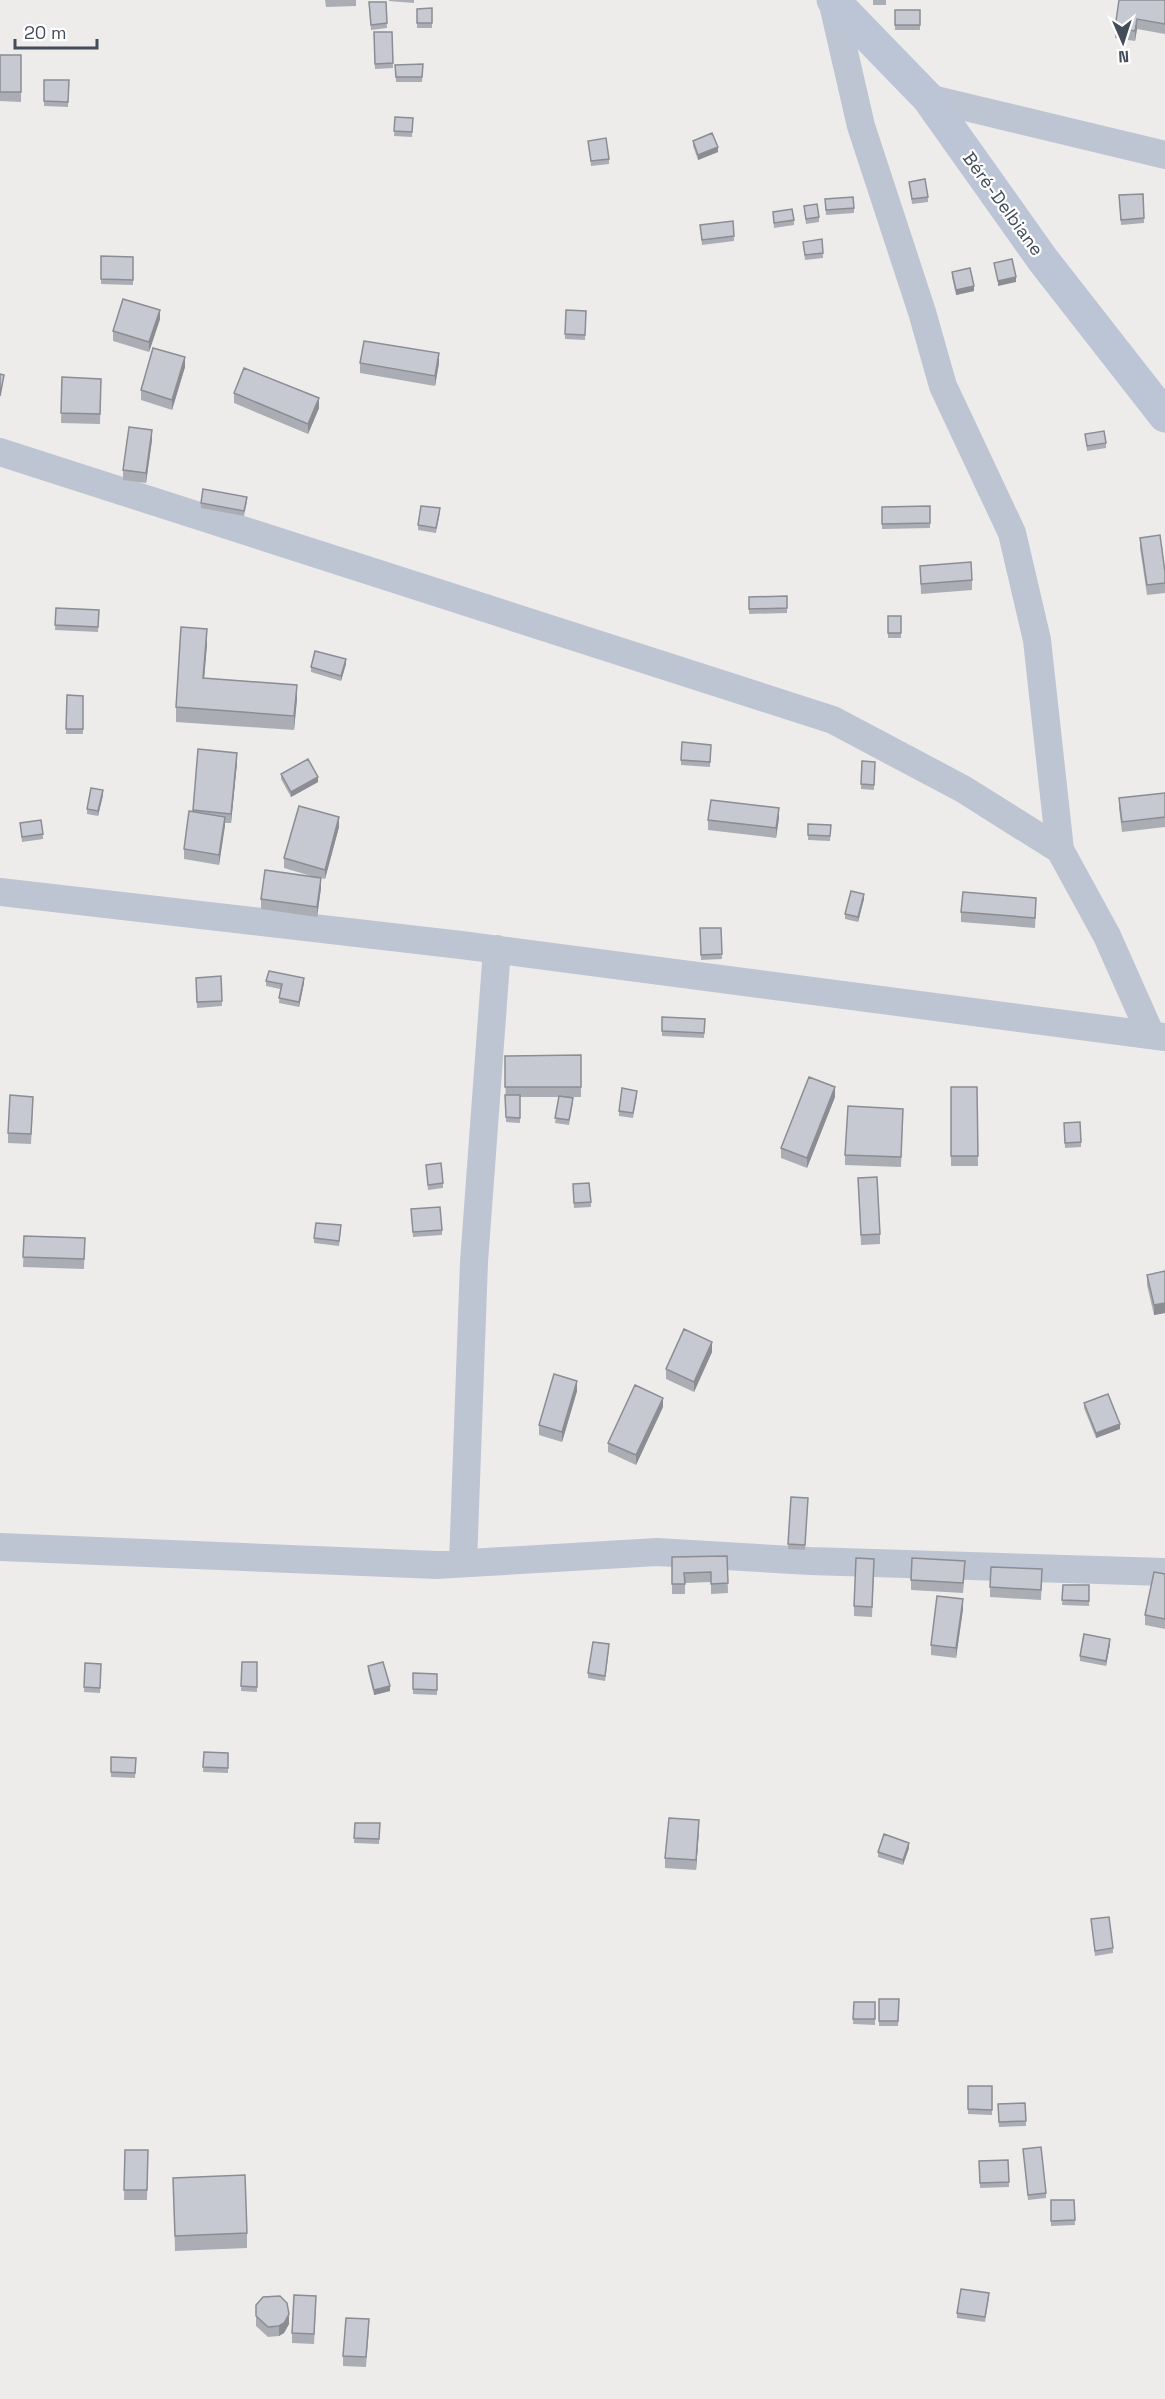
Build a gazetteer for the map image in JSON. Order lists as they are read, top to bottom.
{
  "streets": {
    "street": ["Béré-Delbiane"]
  },
  "scale_bar": "20 m",
  "north": "bottom"
}
